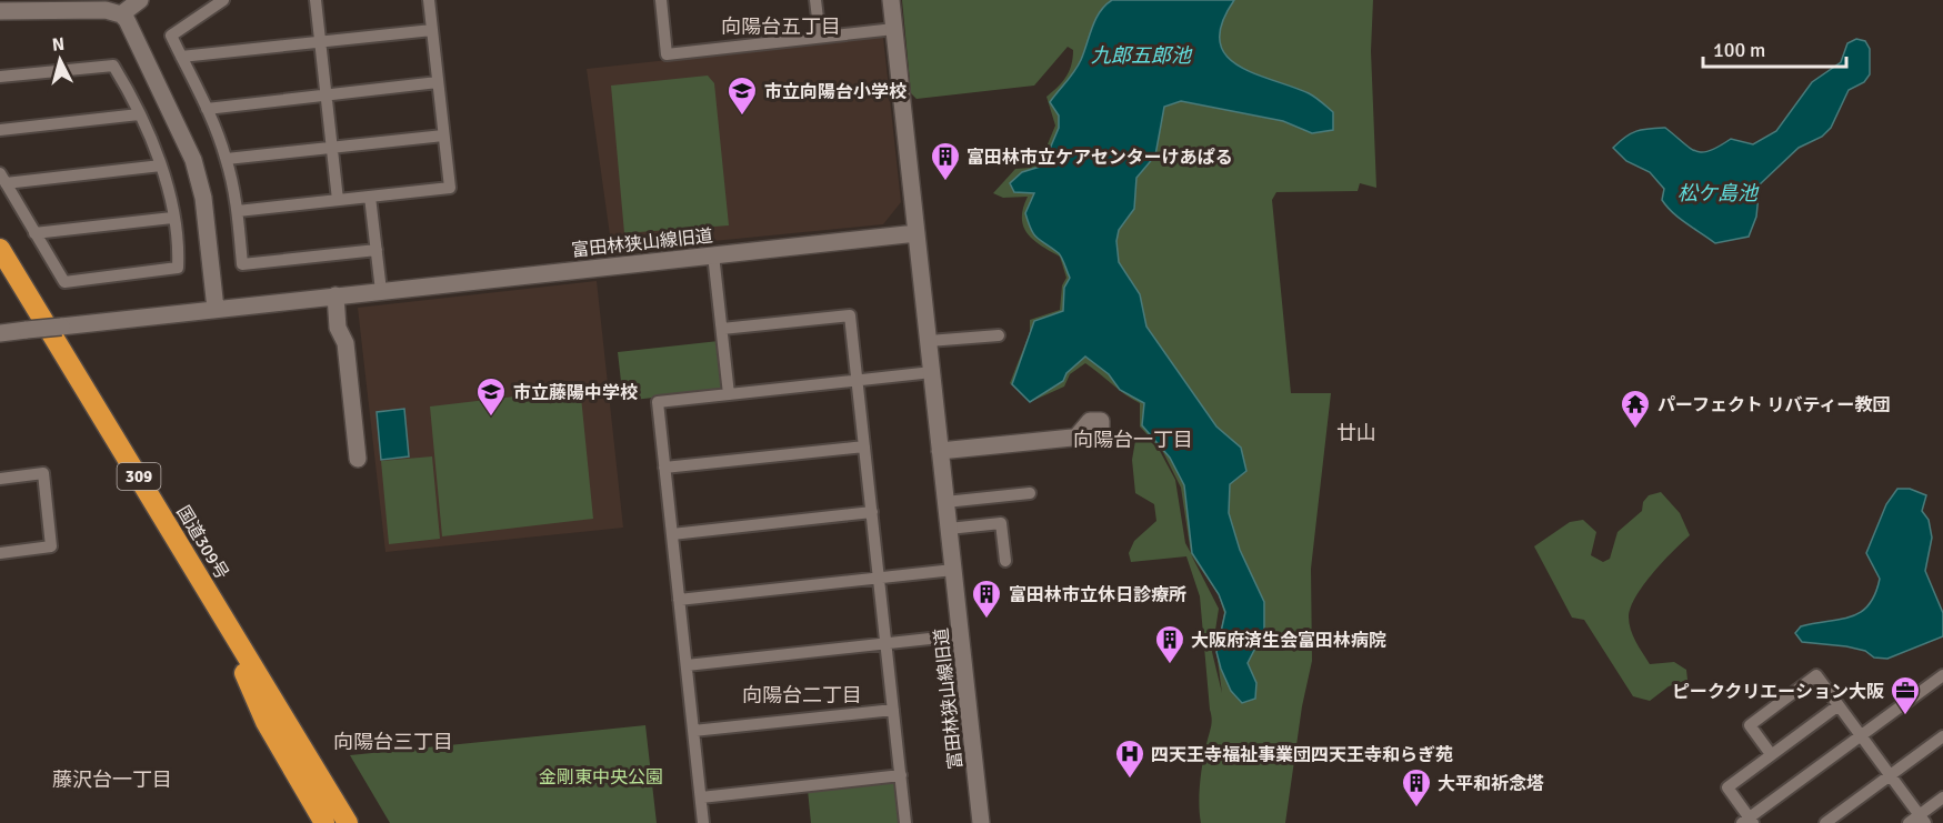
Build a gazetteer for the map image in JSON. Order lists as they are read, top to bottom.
{
  "streets": {
    "highway": ["309", "国道309号"],
    "street": ["富田林狭山線旧道"]
  },
  "crossings": [
    ["309", "国道309号"]
  ],
  "districts": [
    "向陽台五丁目",
    "廿山",
    "向陽台一丁目",
    "向陽台二丁目",
    "向陽台三丁目",
    "藤沢台一丁目"
  ],
  "water": ["九郎五郎池", "松ケ島池"],
  "parks": ["金剛東中央公園"],
  "places": {
    "school or university": ["市立向陽台小学校", "市立藤陽中学校"],
    "building": [
      "富田林市立ケアセンターけあぱる",
      "富田林市立休日診療所",
      "大阪府済生会富田林病院",
      "大平和祈念塔"
    ],
    "temple": ["パーフェクト リバティー教団"],
    "office": ["ピーククリエーション大阪"],
    "hospital": ["四天王寺福祉事業団四天王寺和らぎ苑"]
  },
  "scale_bar": "100 m",
  "north": "top"
}
